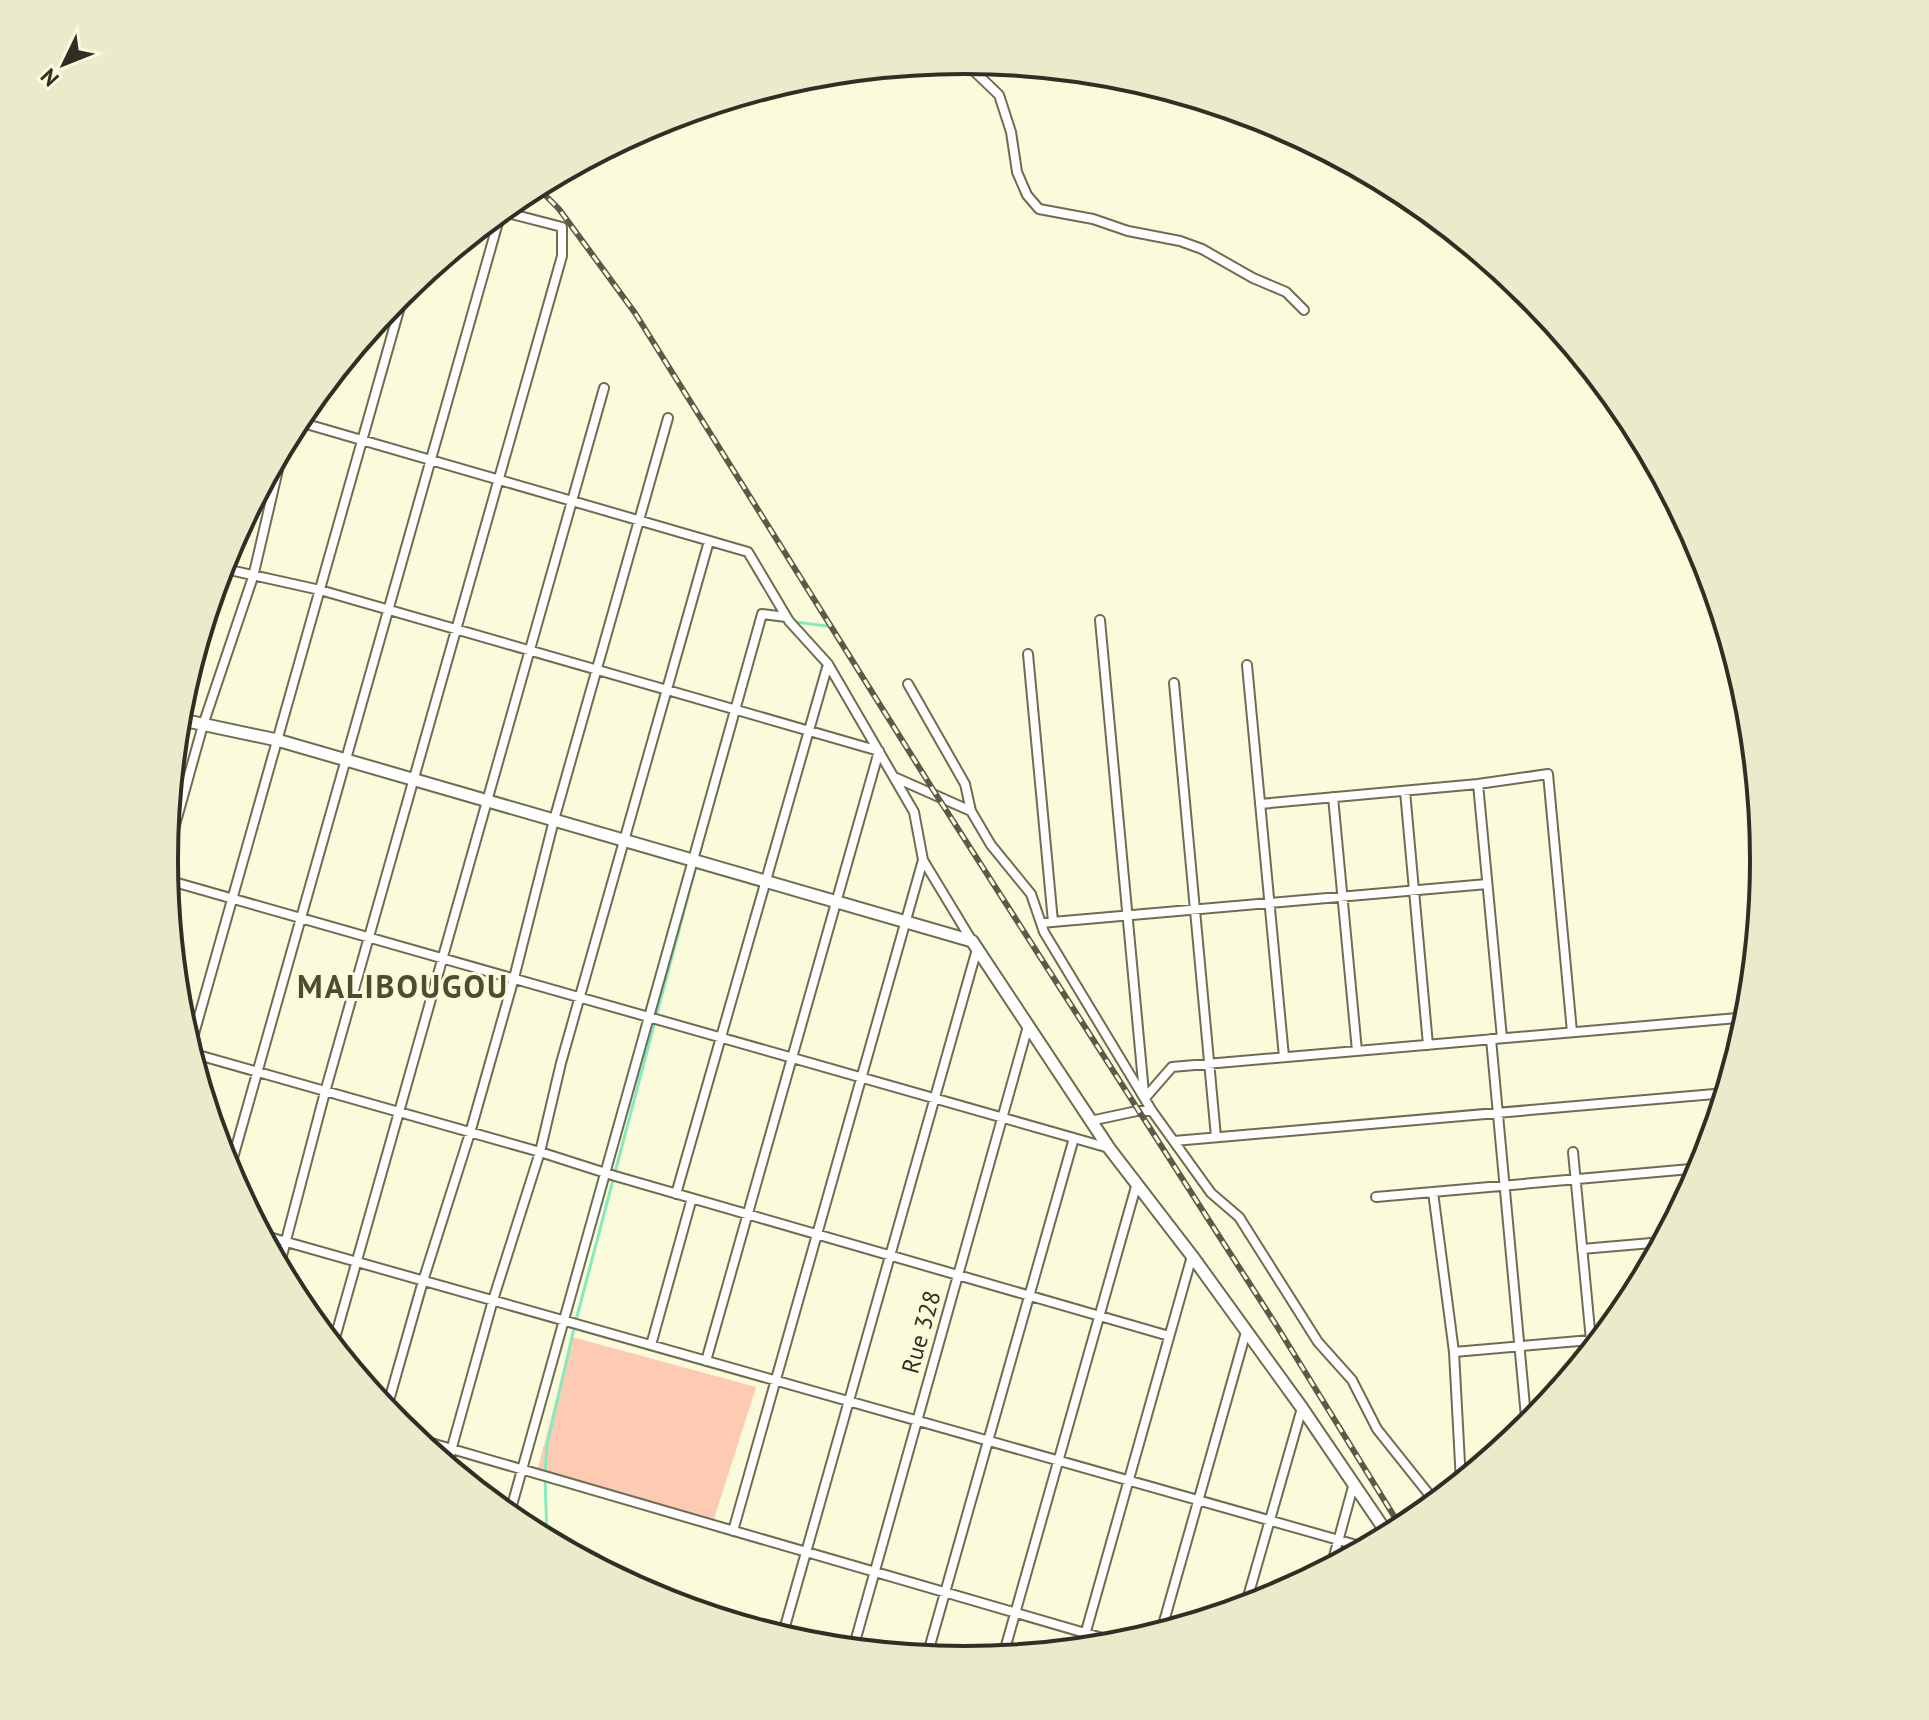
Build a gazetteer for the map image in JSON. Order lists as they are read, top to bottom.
{
  "streets": {
    "street": ["Rue 328"]
  },
  "districts": ["MALIBOUGOU"],
  "north": "bottom left"
}
